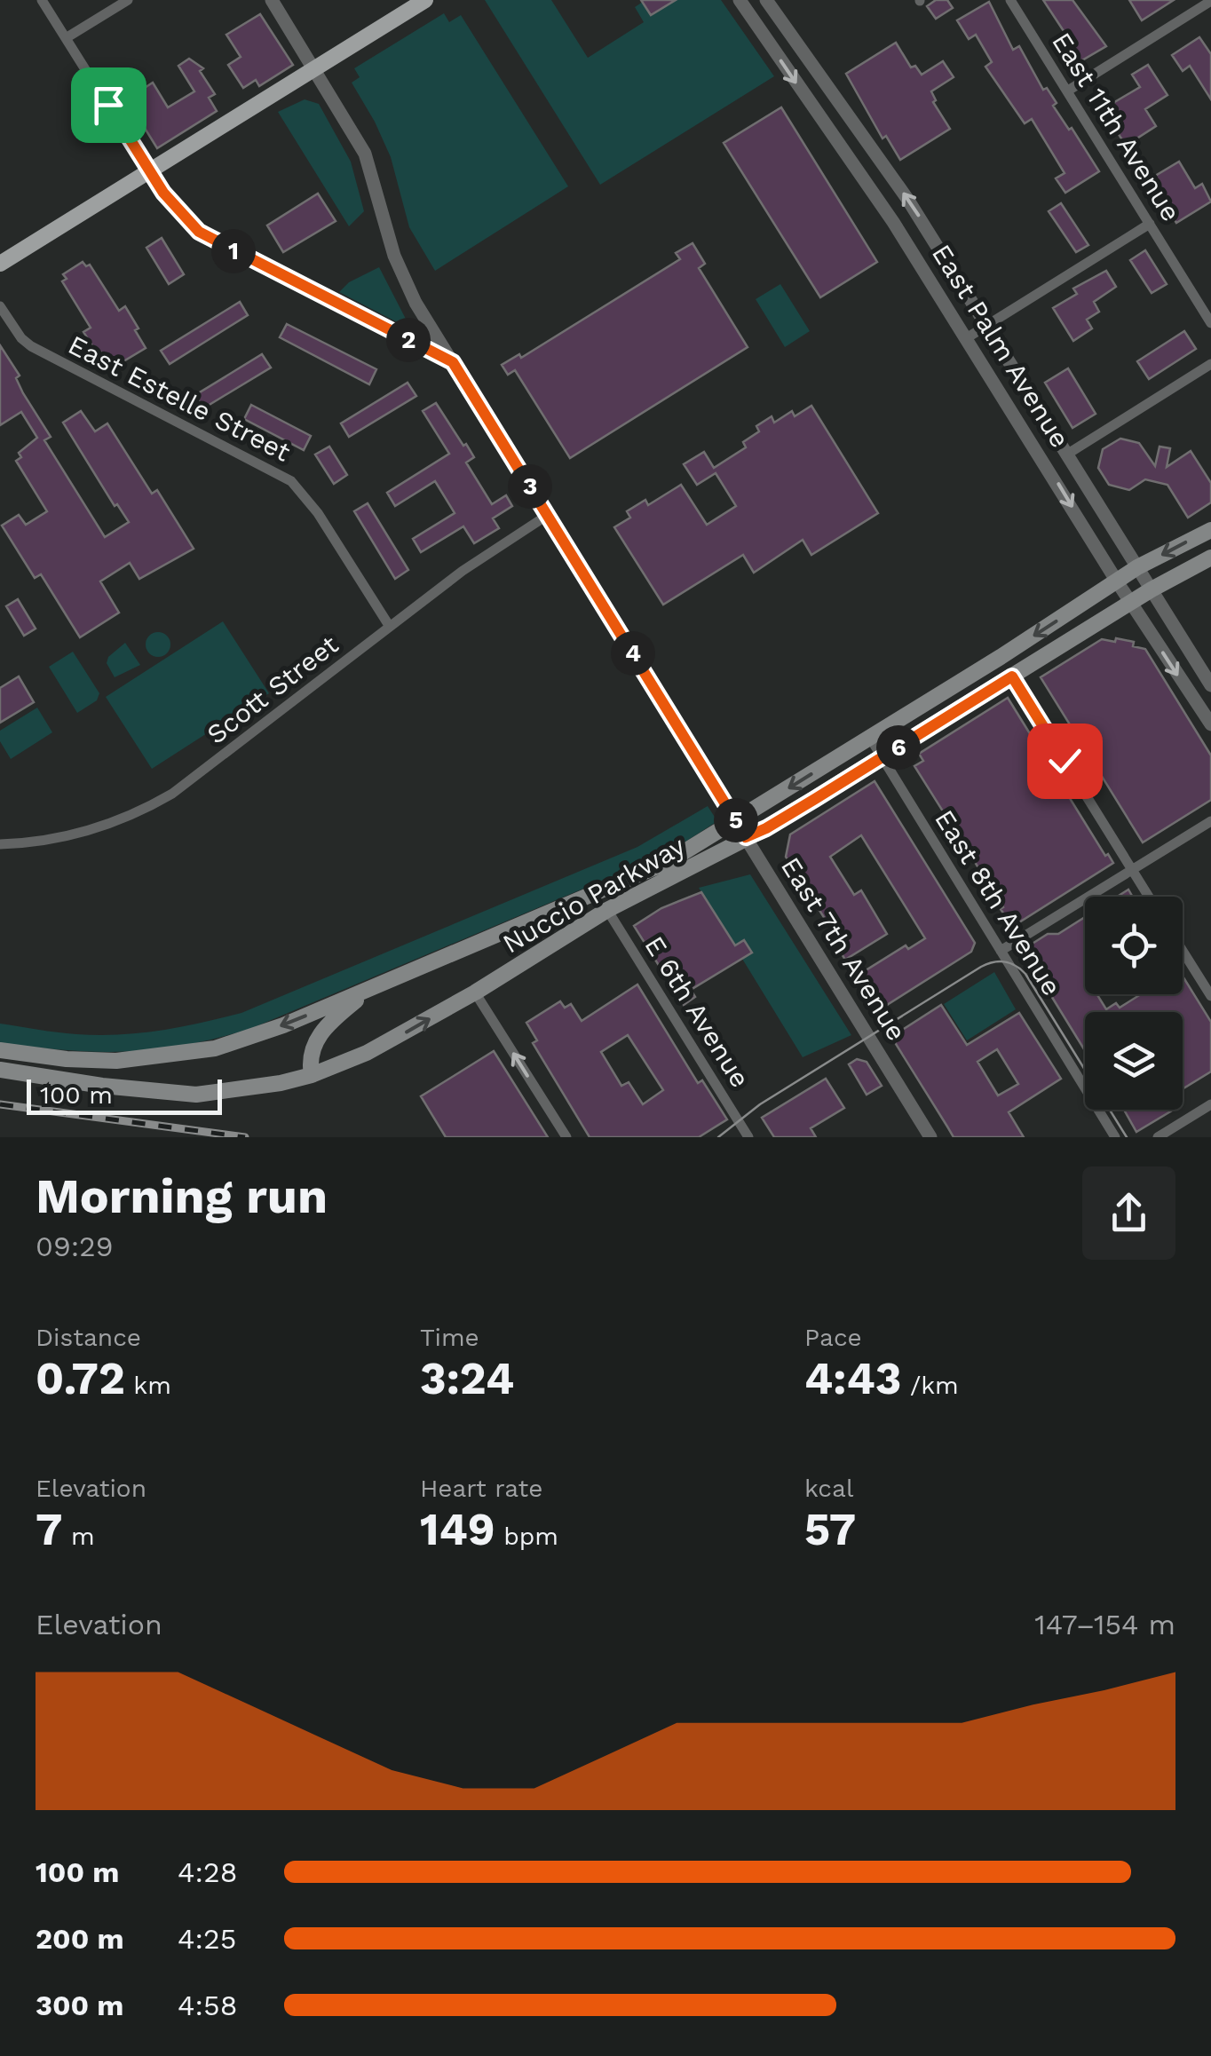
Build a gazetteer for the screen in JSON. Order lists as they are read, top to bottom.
{
  "streets": {
    "main road": ["Nuccio Parkway"],
    "street": [
      "East 11th Avenue",
      "East Palm Avenue",
      "East Estelle Street",
      "Scott Street",
      "East 8th Avenue",
      "East 7th Avenue",
      "E 6th Avenue"
    ]
  },
  "crossings": [
    ["East Palm Avenue", "Nuccio Parkway"],
    ["East Estelle Street", "Scott Street"],
    ["Scott Street", "East 7th Avenue"],
    ["Nuccio Parkway", "East 8th Avenue"],
    ["Nuccio Parkway", "East 7th Avenue"],
    ["Nuccio Parkway", "E 6th Avenue"]
  ],
  "scale_bar": "100 m",
  "page": {
    "pins": [
      "1",
      "2",
      "3",
      "4",
      "6",
      "5"
    ],
    "scale": "100 m",
    "heading": ["Morning run", "09:29"],
    "stats": [
      ["Distance", "0.72 km"],
      ["Time", "3:24"],
      ["Pace", "4:43 /km"],
      ["Elevation", "7 m"],
      ["Heart rate", "149 bpm"],
      ["kcal", "57"]
    ],
    "chart": ["Elevation", "147–154 m"],
    "list": [
      {
        "name": "100 m",
        "note": "4:28"
      },
      {
        "name": "200 m",
        "note": "4:25"
      },
      {
        "name": "300 m",
        "note": "4:58"
      }
    ]
  }
}
